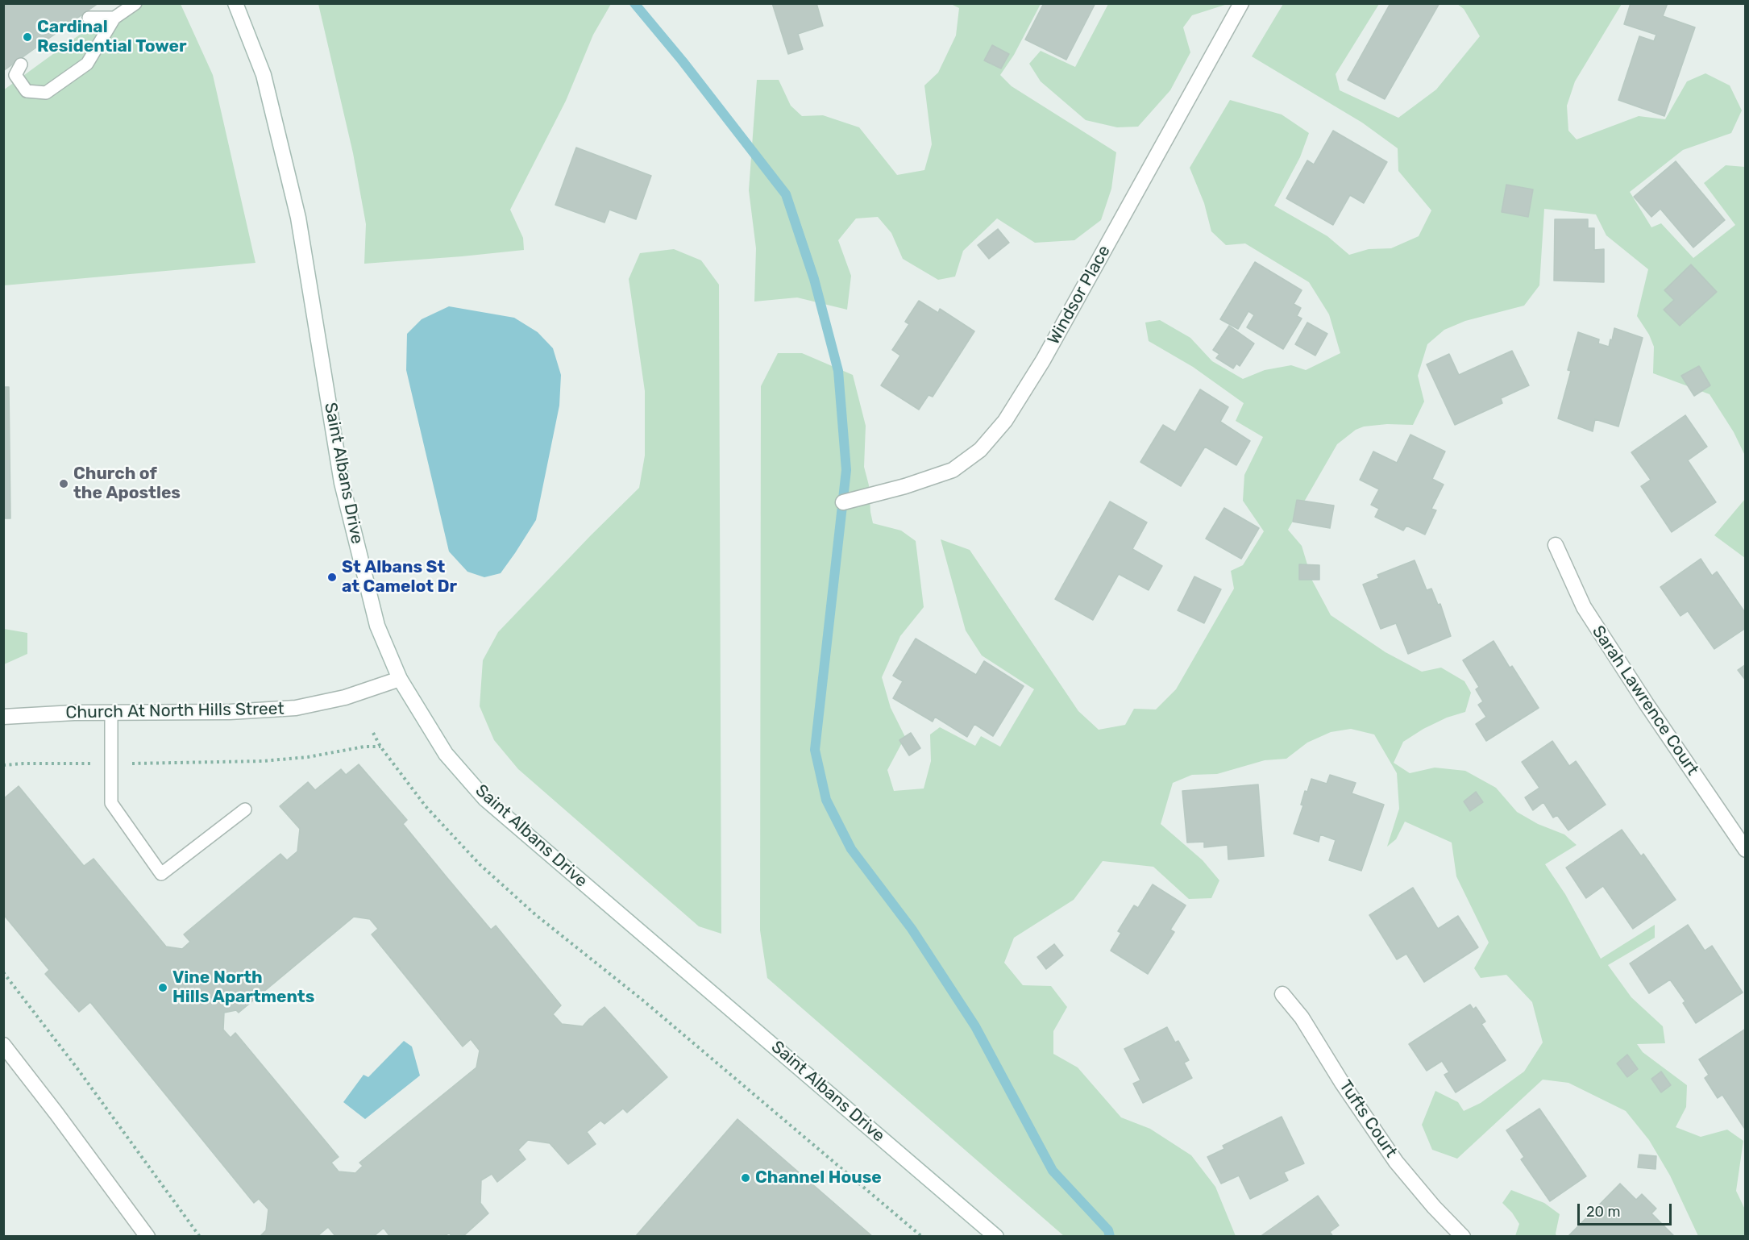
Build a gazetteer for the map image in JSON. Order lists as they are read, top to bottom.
{
  "streets": {
    "street": [
      "Windsor Place",
      "Saint Albans Drive",
      "Sarah Lawrence Court",
      "Church At North Hills Street",
      "Tufts Court"
    ]
  },
  "crossings": [
    ["Saint Albans Drive", "Church At North Hills Street"]
  ],
  "places": [
    "Cardinal Residential Tower",
    "Church of the Apostles",
    "St Albans St at Camelot Dr",
    "Vine North Hills Apartments",
    "Channel House"
  ],
  "scale_bar": "20 m"
}
